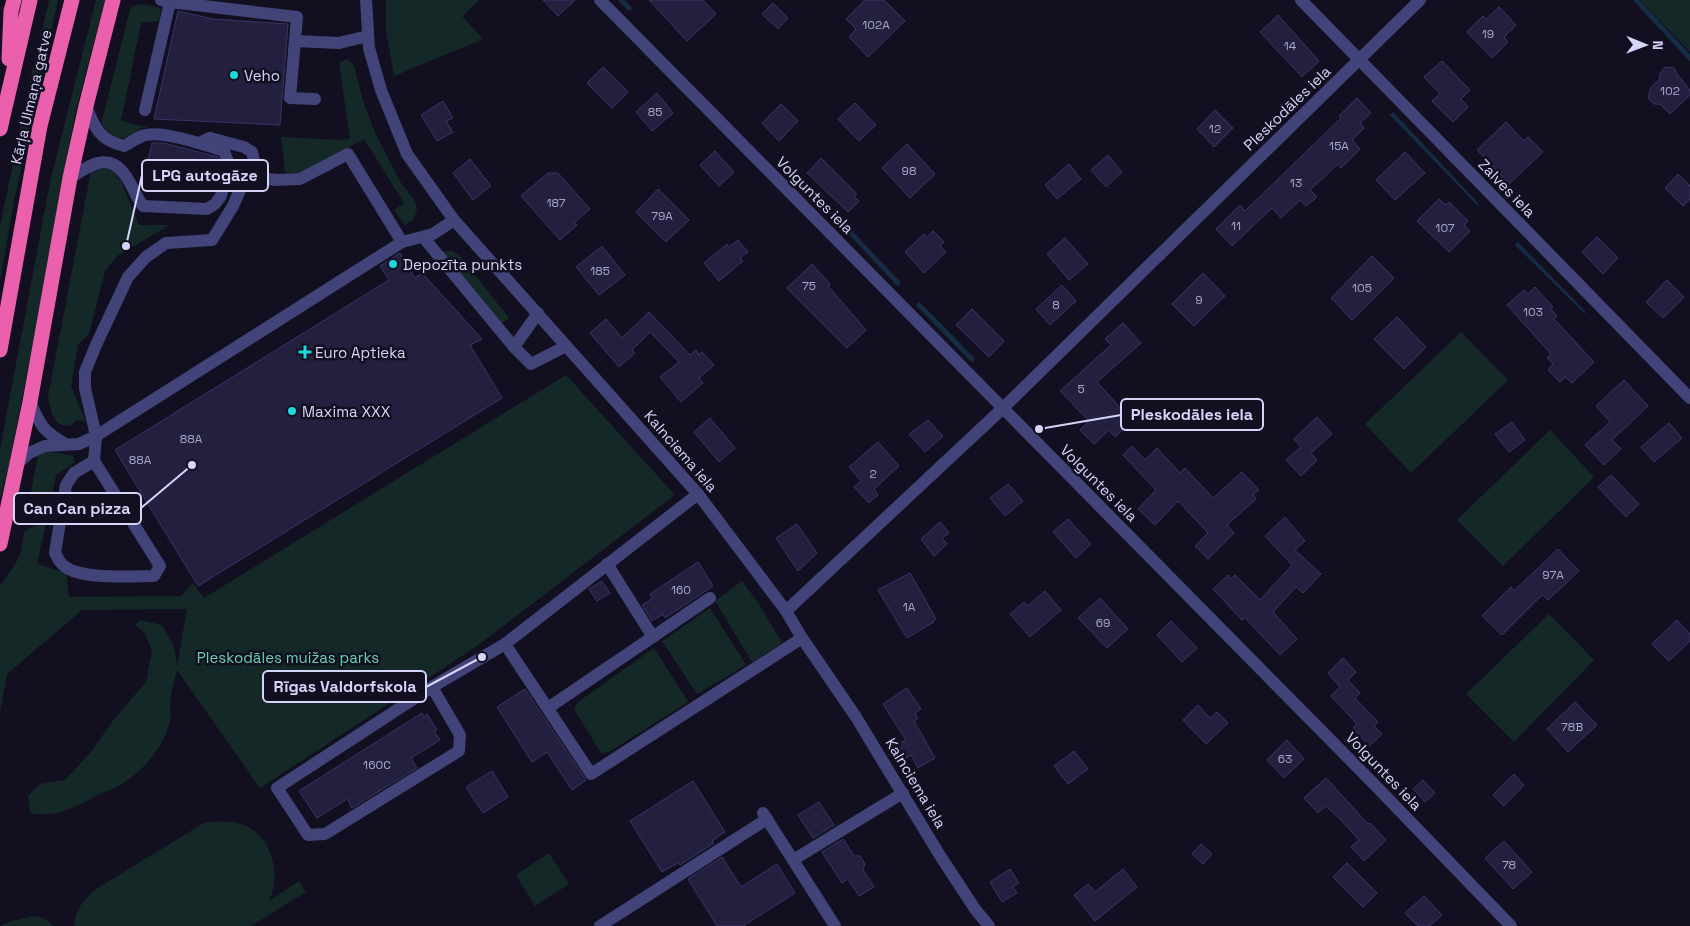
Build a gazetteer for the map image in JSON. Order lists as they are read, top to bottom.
{
  "streets": {
    "highway": ["Kārļa Ulmaņa gatve"],
    "street": [
      "Pleskodāles iela",
      "Zalves iela",
      "Volguntes iela",
      "Kalnciema iela"
    ]
  },
  "crossings": [
    ["Pleskodāles iela", "Zalves iela"],
    ["Pleskodāles iela", "Volguntes iela"],
    ["Pleskodāles iela", "Kalnciema iela"]
  ],
  "parks": ["Pleskodāles muižas parks"],
  "places": {
    "other": [
      "Veho",
      "LPG autogāze",
      "Depozīta punkts",
      "Maxima XXX",
      "Pleskodāles iela",
      "Can Can pizza",
      "Rīgas Valdorfskola"
    ],
    "health": ["Euro Aptieka"]
  },
  "house_numbers": [
    "102A",
    "19",
    "14",
    "102",
    "85",
    "12",
    "15A",
    "98",
    "13",
    "187",
    "79A",
    "11",
    "107",
    "185",
    "75",
    "105",
    "9",
    "8",
    "103",
    "5",
    "88A",
    "88A",
    "2",
    "97A",
    "160",
    "1A",
    "69",
    "78B",
    "63",
    "160C",
    "78"
  ],
  "north": "right"
}
